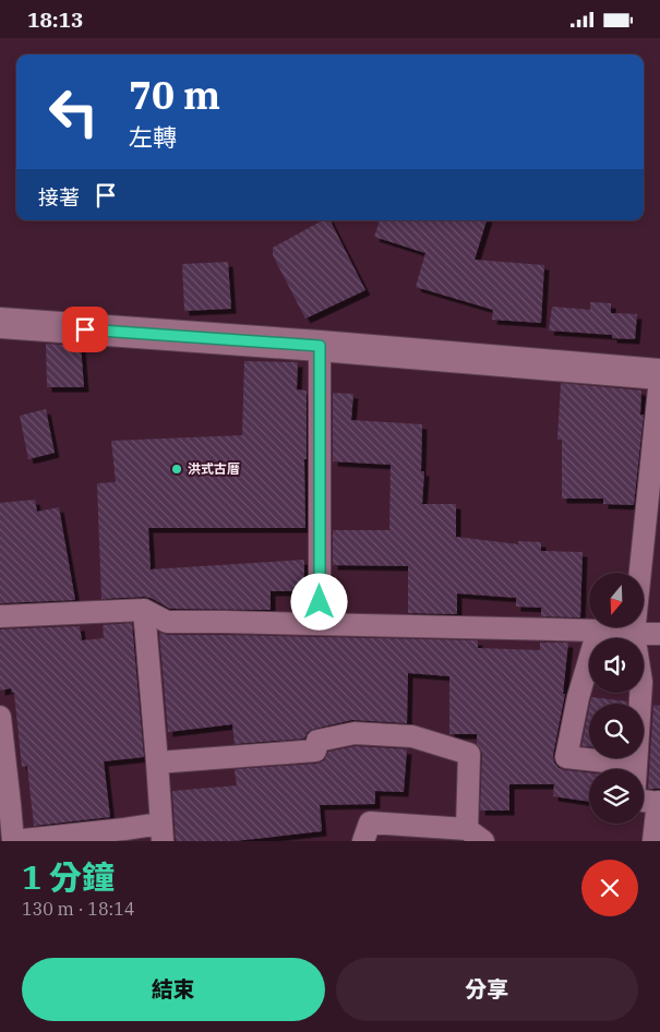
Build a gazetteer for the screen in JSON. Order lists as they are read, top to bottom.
{
  "places": ["洪式古厝"],
  "north": "bottom",
  "page": {
    "status": "18:13",
    "turn": ["70 m", "左轉"],
    "then": "接著",
    "heading": ["1 分鐘", "130 m · 18:14"],
    "buttons": ["結束", "分享"]
  }
}
